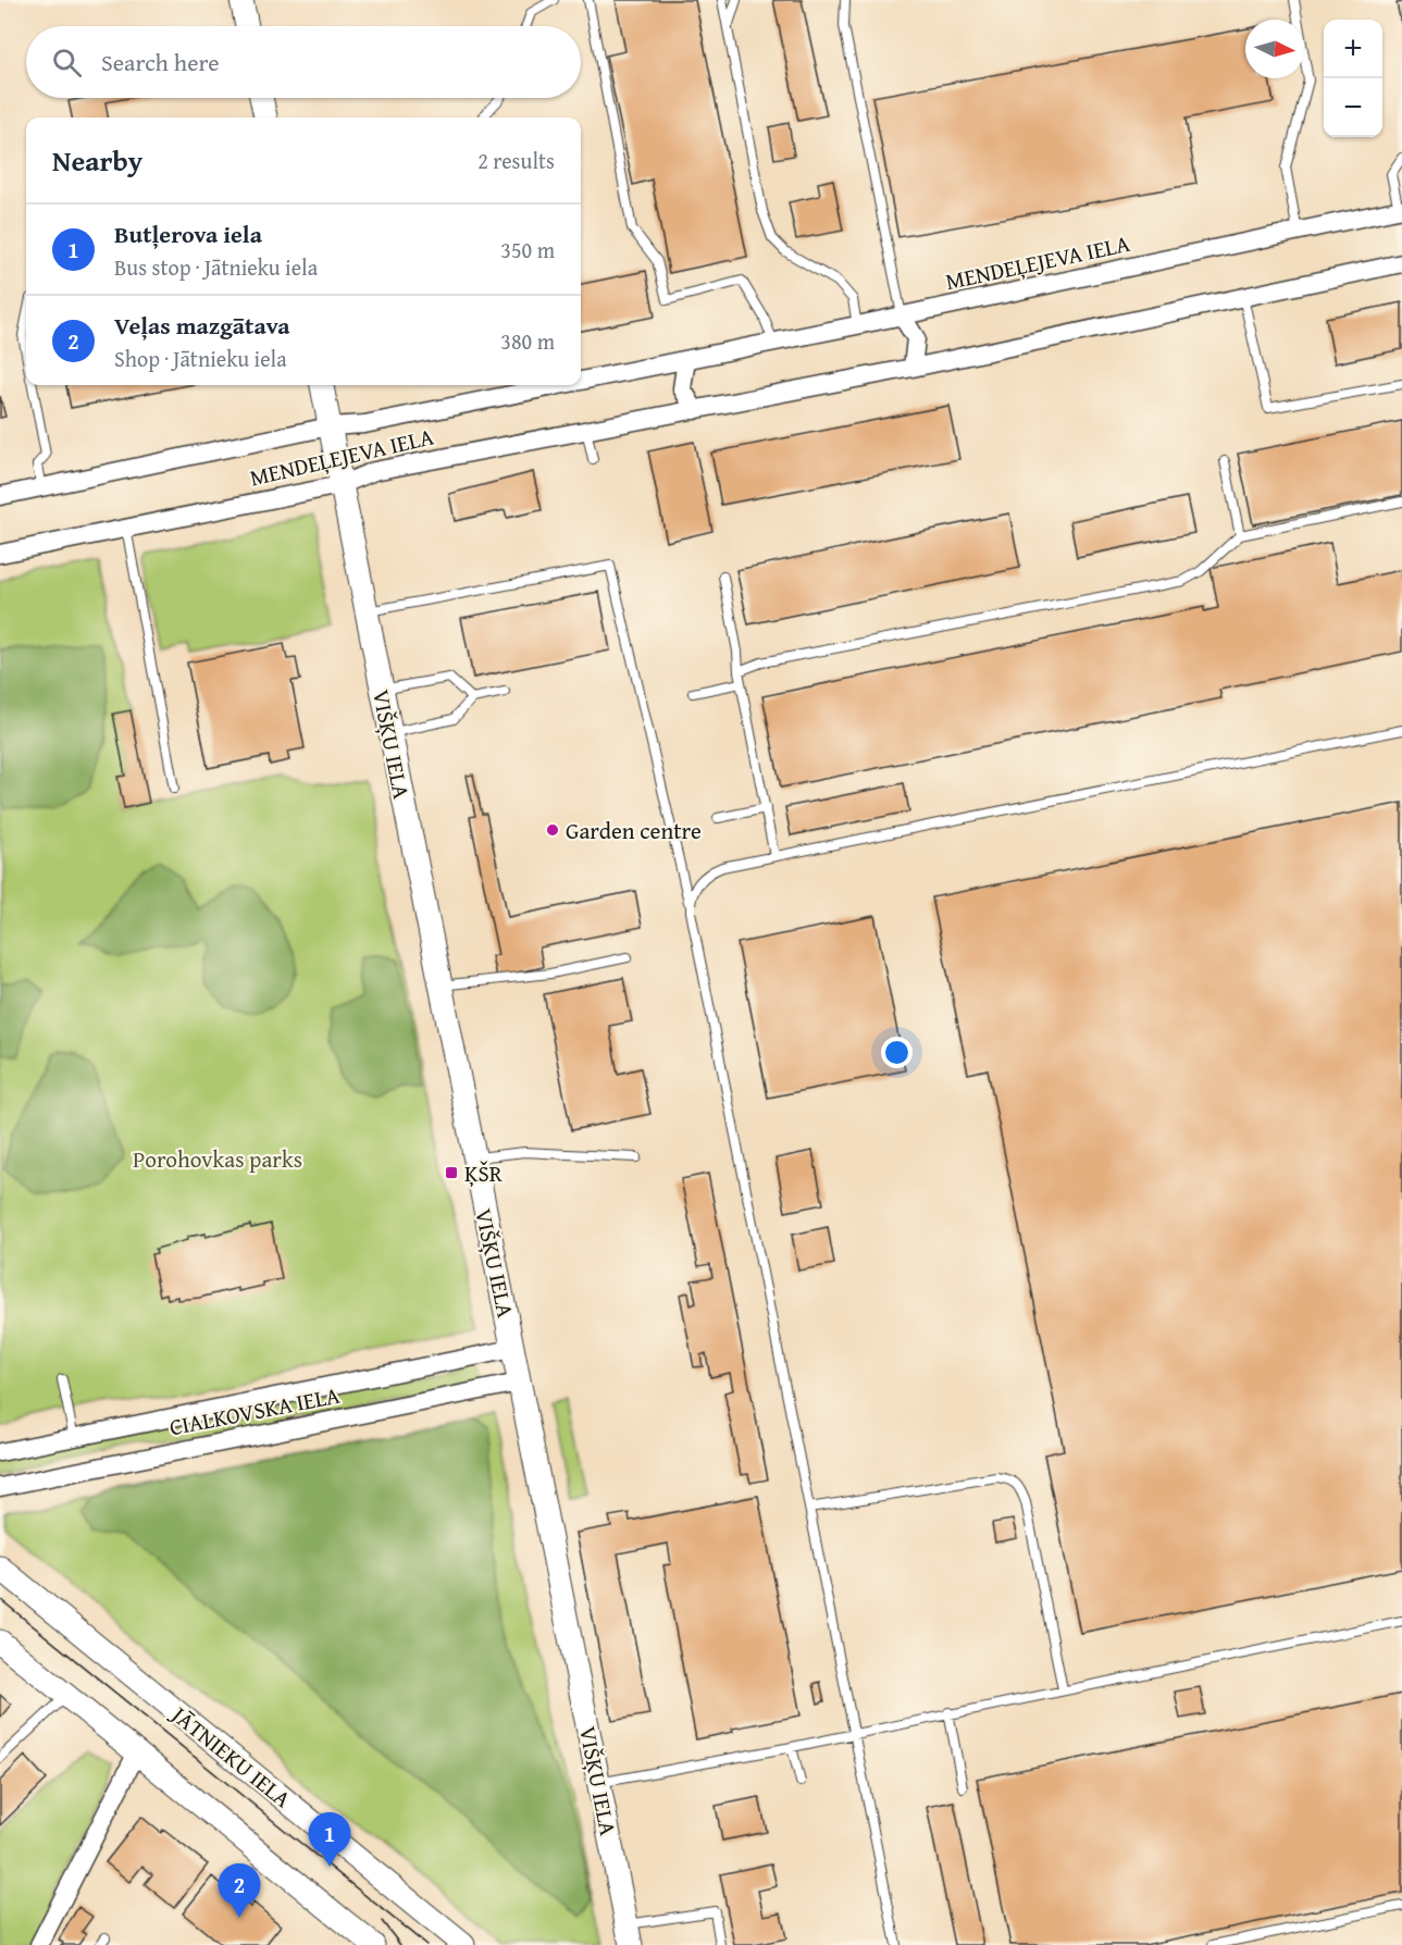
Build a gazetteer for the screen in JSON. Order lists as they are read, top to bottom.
{
  "streets": {
    "street": [
      "MENDEĻEJEVA IELA",
      "VIŠĶU IELA",
      "CIALKOVSKA IELA",
      "JĀTNIEKU IELA"
    ]
  },
  "crossings": [
    ["MENDEĻEJEVA IELA", "VIŠĶU IELA"],
    ["VIŠĶU IELA", "CIALKOVSKA IELA"]
  ],
  "parks": ["Porohovkas parks"],
  "places": {
    "other": ["Garden centre"],
    "transit": ["ĶŠR"]
  },
  "north": "right",
  "page": {
    "map_buttons": ["+", "−"],
    "search": "Search here",
    "heading": ["Nearby", "2 results"],
    "list": [
      {
        "mark": "1",
        "name": "Butļerova iela",
        "note": "Bus stop · Jātnieku iela",
        "value": "350 m"
      },
      {
        "mark": "2",
        "name": "Veļas mazgātava",
        "note": "Shop · Jātnieku iela",
        "value": "380 m"
      }
    ],
    "pins": ["1", "2"]
  }
}
